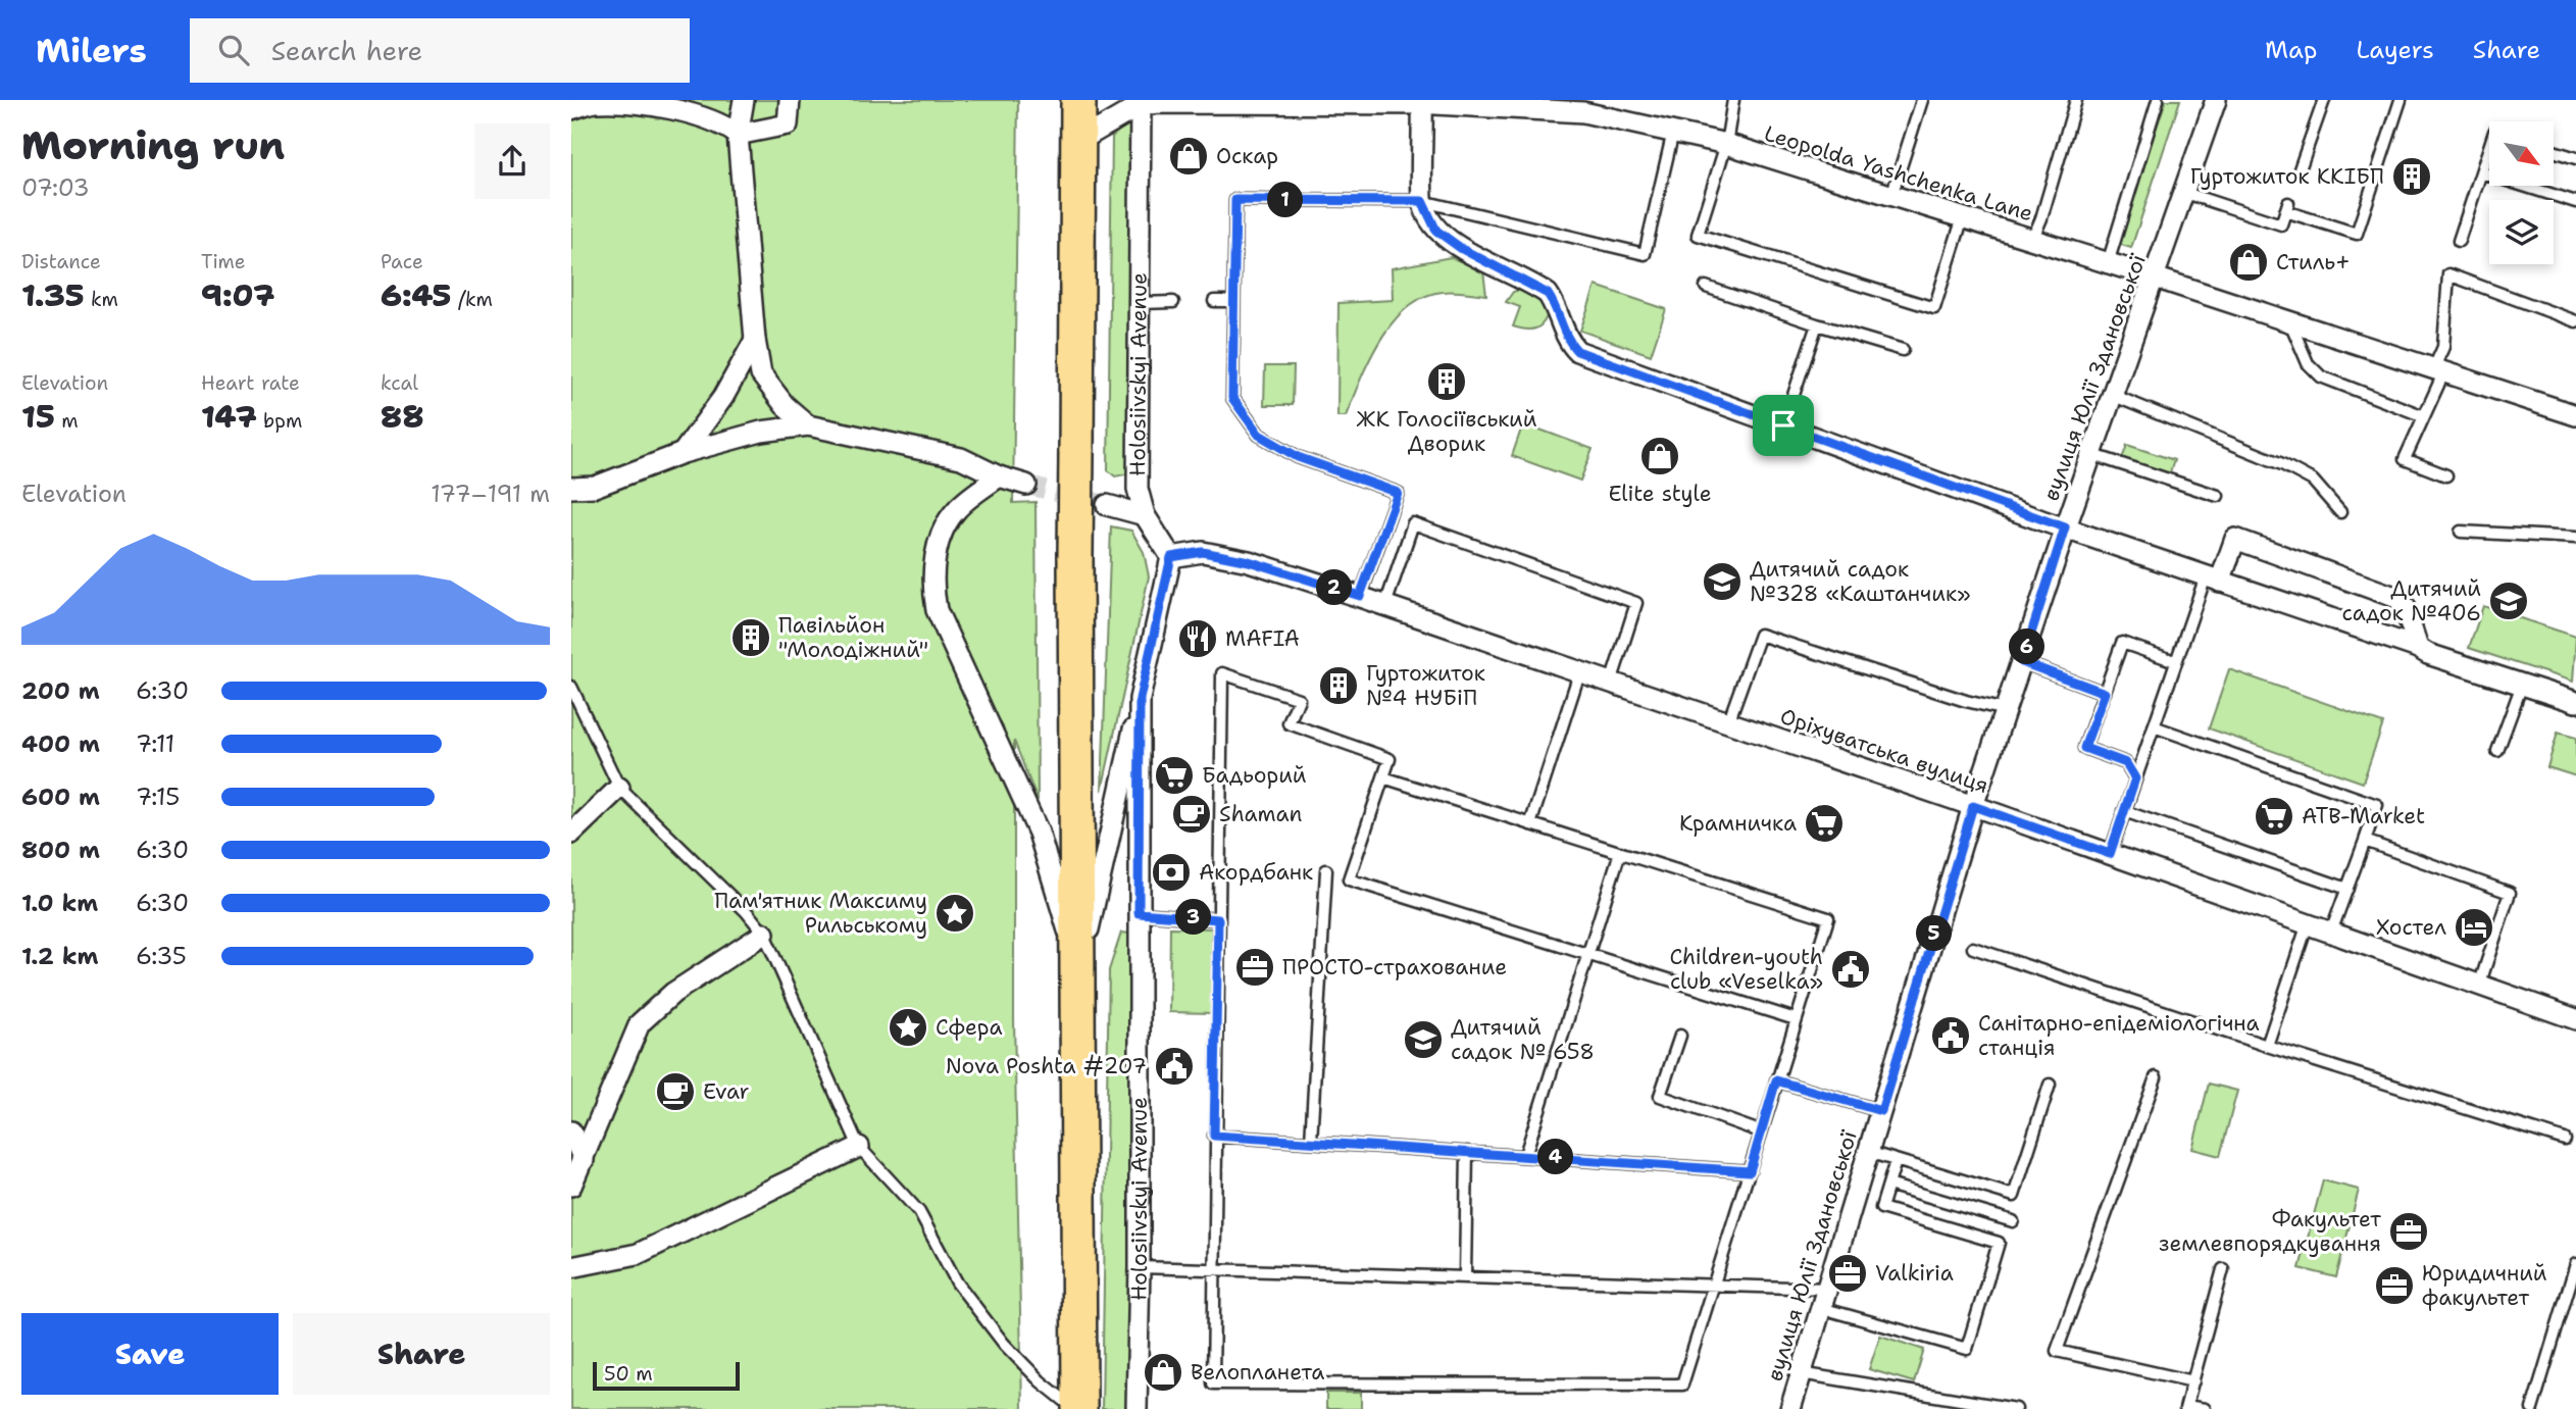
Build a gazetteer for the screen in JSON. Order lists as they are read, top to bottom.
{
  "streets": {
    "street": [
      "Leopolda Yashchenka Lane",
      "Holosiivskyi Avenue",
      "вулиця Юлії Здановської",
      "Оріхуватська вулиця"
    ]
  },
  "crossings": [
    ["Leopolda Yashchenka Lane", "Holosiivskyi Avenue"],
    ["Leopolda Yashchenka Lane", "вулиця Юлії Здановської"],
    ["Holosiivskyi Avenue", "Оріхуватська вулиця"],
    ["вулиця Юлії Здановської", "Оріхуватська вулиця"]
  ],
  "places": {
    "shop": [
      "Оскар",
      "Стиль+",
      "Elite style",
      "Велопланета"
    ],
    "building": [
      "Гуртожиток ККІБП",
      "ЖК Голосіївський Дворик",
      "Павільйон \"Молодіжний\"",
      "Гуртожиток №4 НУБіП"
    ],
    "school or university": ["Дитячий садок №328 «Каштанчик»", "Дитячий садок №406", "Дитячий садок № 658"],
    "restaurant": ["MAFIA"],
    "supermarket": ["Бадьорий", "ATB-Market", "Крамничка"],
    "cafe": ["Shaman", "Evar"],
    "bank": ["Акордбанк"],
    "place": ["Пам'ятник Максиму Рильському", "Сфера"],
    "hotel": ["Хостел"],
    "office": [
      "ПРОСТО-страхование",
      "Факультет землевпорядкування",
      "Valkiria",
      "Юридичний факультет"
    ],
    "public building": ["Children-youth club «Veselka»", "Санітарно-епідеміологічна станція", "Nova Poshta #207"]
  },
  "scale_bar": "50 m",
  "north": "bottom right",
  "page": {
    "header": "Milers",
    "search": "Search here",
    "nav": ["Map", "Layers", "Share"],
    "heading": ["Morning run", "07:03"],
    "pins": [
      "1",
      "2",
      "6",
      "3",
      "5",
      "4"
    ],
    "stats": [
      ["Distance", "1.35 km"],
      ["Time", "9:07"],
      ["Pace", "6:45 /km"],
      ["Elevation", "15 m"],
      ["Heart rate", "147 bpm"],
      ["kcal", "88"]
    ],
    "chart": ["Elevation", "177–191 m"],
    "list": [
      {
        "name": "200 m",
        "note": "6:30"
      },
      {
        "name": "400 m",
        "note": "7:11"
      },
      {
        "name": "600 m",
        "note": "7:15"
      },
      {
        "name": "800 m",
        "note": "6:30"
      },
      {
        "name": "1.0 km",
        "note": "6:30"
      },
      {
        "name": "1.2 km",
        "note": "6:35"
      }
    ],
    "buttons": ["Save", "Share"],
    "scale": "50 m"
  }
}
